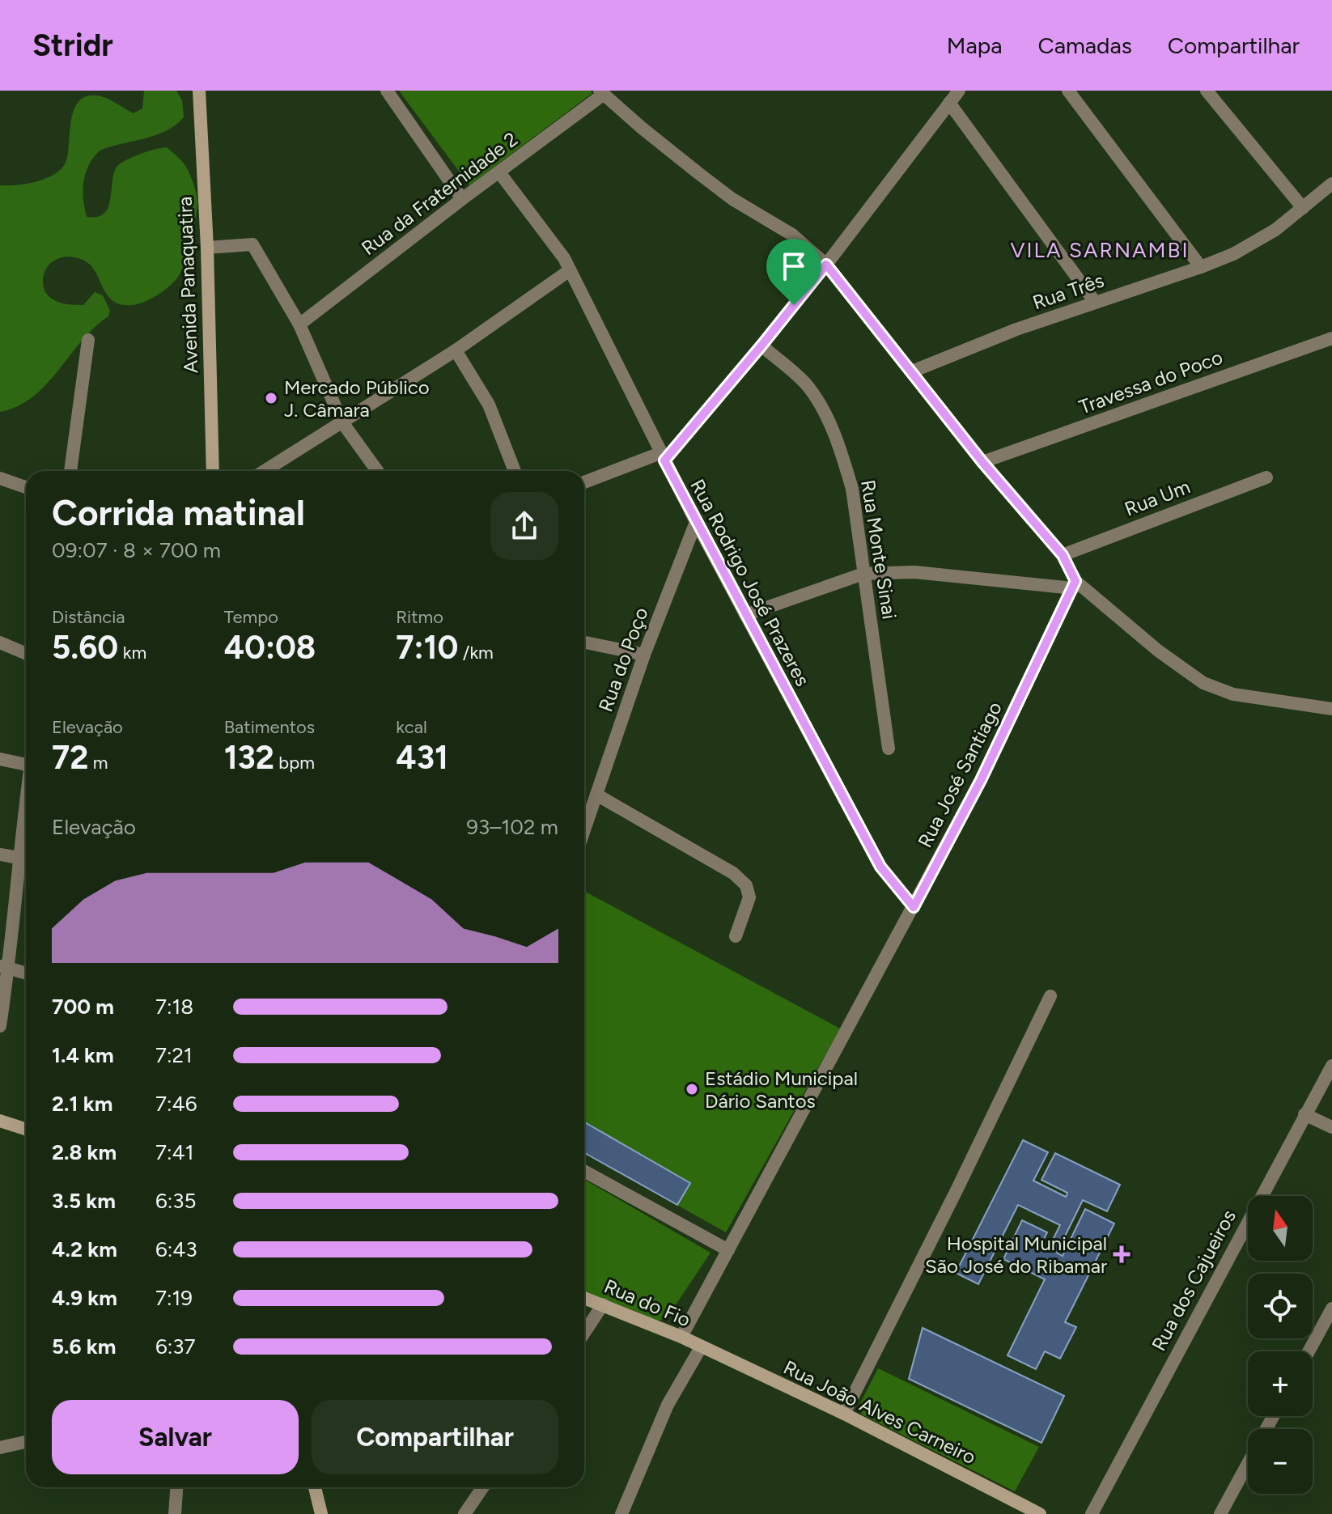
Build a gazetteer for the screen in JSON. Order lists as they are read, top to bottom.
{
  "streets": {
    "street": [
      "Rua da Fraternidade 2",
      "Avenida Panaquatira",
      "Rua Três",
      "Travessa do Poco",
      "Rua Um",
      "Rua Monte Sinai",
      "Rua Rodrigo José Prazeres",
      "Rua do Poço",
      "Rua José Santiago",
      "Rua dos Cajueiros",
      "Rua do Fio",
      "Rua João Alves Carneiro"
    ]
  },
  "crossings": [
    ["Rua da Fraternidade 2", "Rua Rodrigo José Prazeres"],
    ["Rua Rodrigo José Prazeres", "Rua do Poço"],
    ["Rua Rodrigo José Prazeres", "Rua José Santiago"],
    ["Rua José Santiago", "Rua do Fio"],
    ["Rua do Fio", "Rua João Alves Carneiro"]
  ],
  "districts": ["VILA SARNAMBI"],
  "places": {
    "other": ["Mercado Público J. Câmara", "Estádio Municipal Dário Santos"],
    "health": ["Hospital Municipal São José do Ribamar"]
  },
  "north": "top",
  "page": {
    "header": "Stridr",
    "nav": ["Mapa", "Camadas", "Compartilhar"],
    "heading": ["Corrida matinal", "09:07 · 8 × 700 m"],
    "stats": [
      ["Distância", "5.60 km"],
      ["Tempo", "40:08"],
      ["Ritmo", "7:10 /km"],
      ["Elevação", "72 m"],
      ["Batimentos", "132 bpm"],
      ["kcal", "431"]
    ],
    "chart": ["Elevação", "93–102 m"],
    "list": [
      {
        "name": "700 m",
        "note": "7:18"
      },
      {
        "name": "1.4 km",
        "note": "7:21"
      },
      {
        "name": "2.1 km",
        "note": "7:46"
      },
      {
        "name": "2.8 km",
        "note": "7:41"
      },
      {
        "name": "3.5 km",
        "note": "6:35"
      },
      {
        "name": "4.2 km",
        "note": "6:43"
      },
      {
        "name": "4.9 km",
        "note": "7:19"
      },
      {
        "name": "5.6 km",
        "note": "6:37"
      }
    ],
    "map_buttons": ["+", "−"],
    "buttons": ["Salvar", "Compartilhar"]
  }
}
